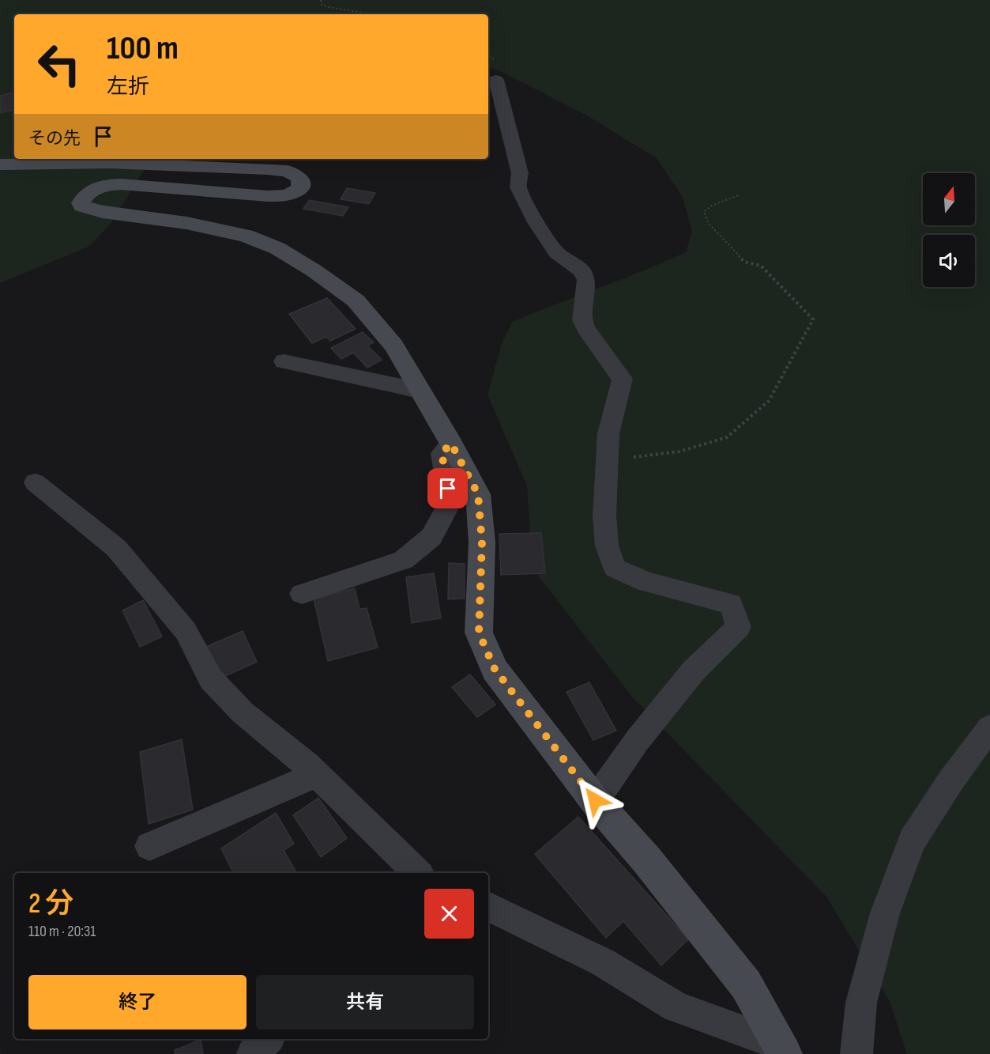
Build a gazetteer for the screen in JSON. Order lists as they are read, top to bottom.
{
  "north": "top",
  "page": {
    "turn": ["100 m", "左折"],
    "then": "その先",
    "heading": ["2 分", "110 m · 20:31"],
    "buttons": ["終了", "共有"]
  }
}
